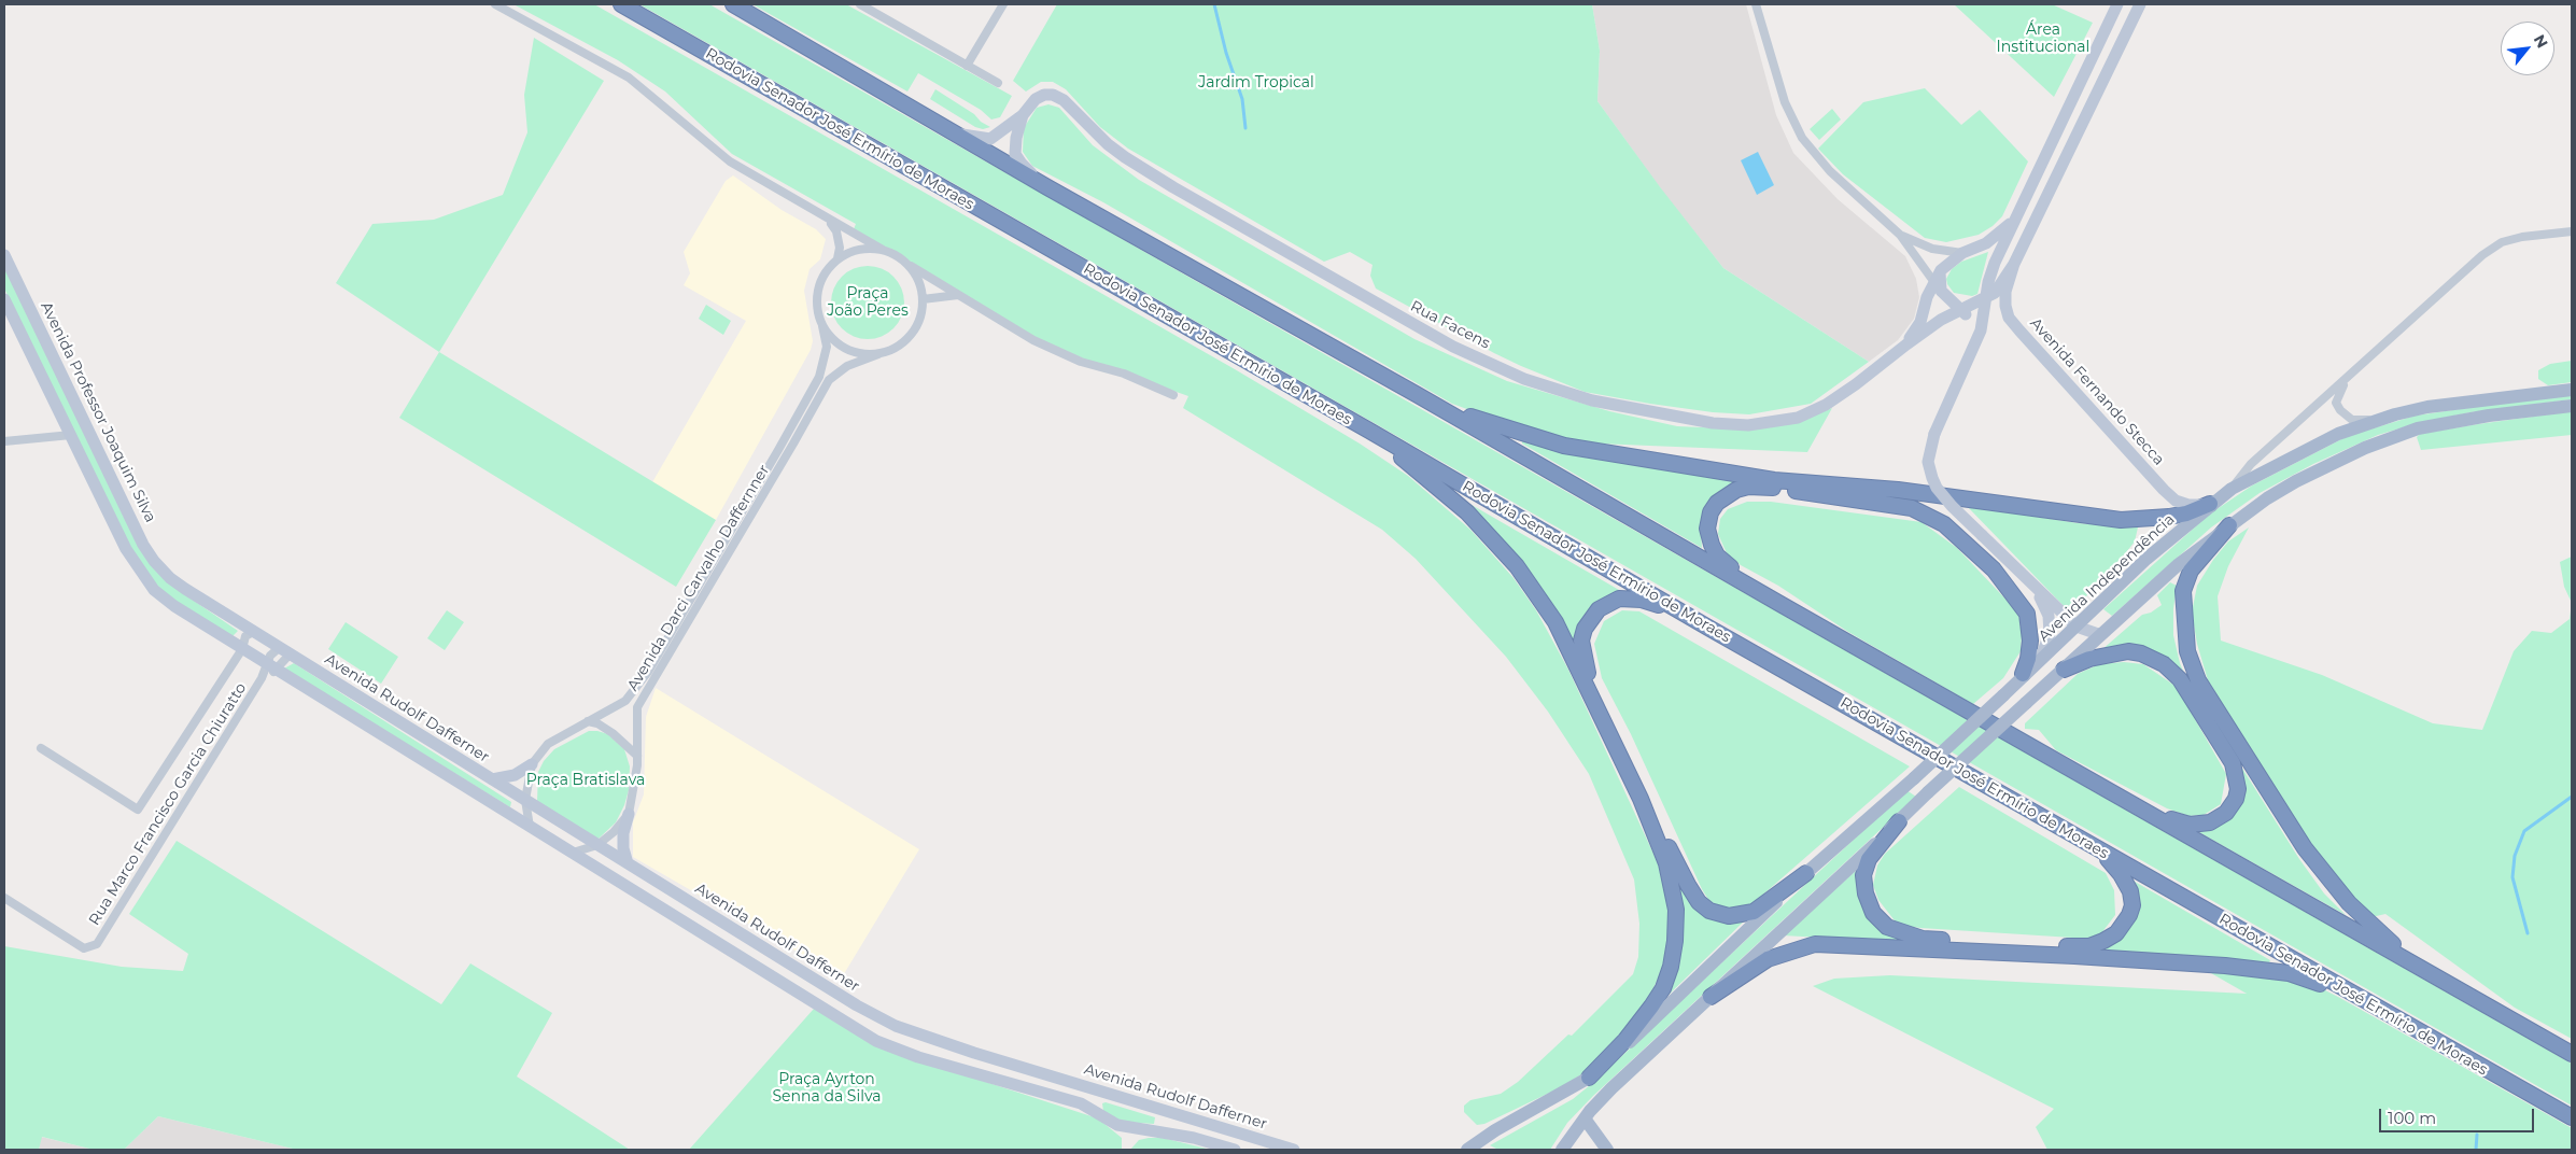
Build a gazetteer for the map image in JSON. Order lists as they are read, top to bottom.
{
  "streets": {
    "highway": ["Rodovia Senador José Ermírio de Moraes"],
    "main road": [
      "Rua Facens",
      "Avenida Fernando Stecca",
      "Avenida Professor Joaquim Silva",
      "Avenida Independência",
      "Avenida Rudolf Dafferner"
    ],
    "street": ["Avenida Darci Carvalho Daffernner", "Rua Marco Francisco Garcia Chiuratto"]
  },
  "crossings": [
    ["Rua Facens", "Avenida Fernando Stecca"],
    ["Avenida Fernando Stecca", "Avenida Independência"],
    ["Avenida Professor Joaquim Silva", "Avenida Rudolf Dafferner"],
    ["Avenida Darci Carvalho Daffernner", "Avenida Rudolf Dafferner"]
  ],
  "parks": [
    "Área Institucional",
    "Jardim Tropical",
    "Praça João Peres",
    "Praça Bratislava",
    "Praça Ayrton Senna da Silva"
  ],
  "scale_bar": "100 m",
  "north": "top right"
}
